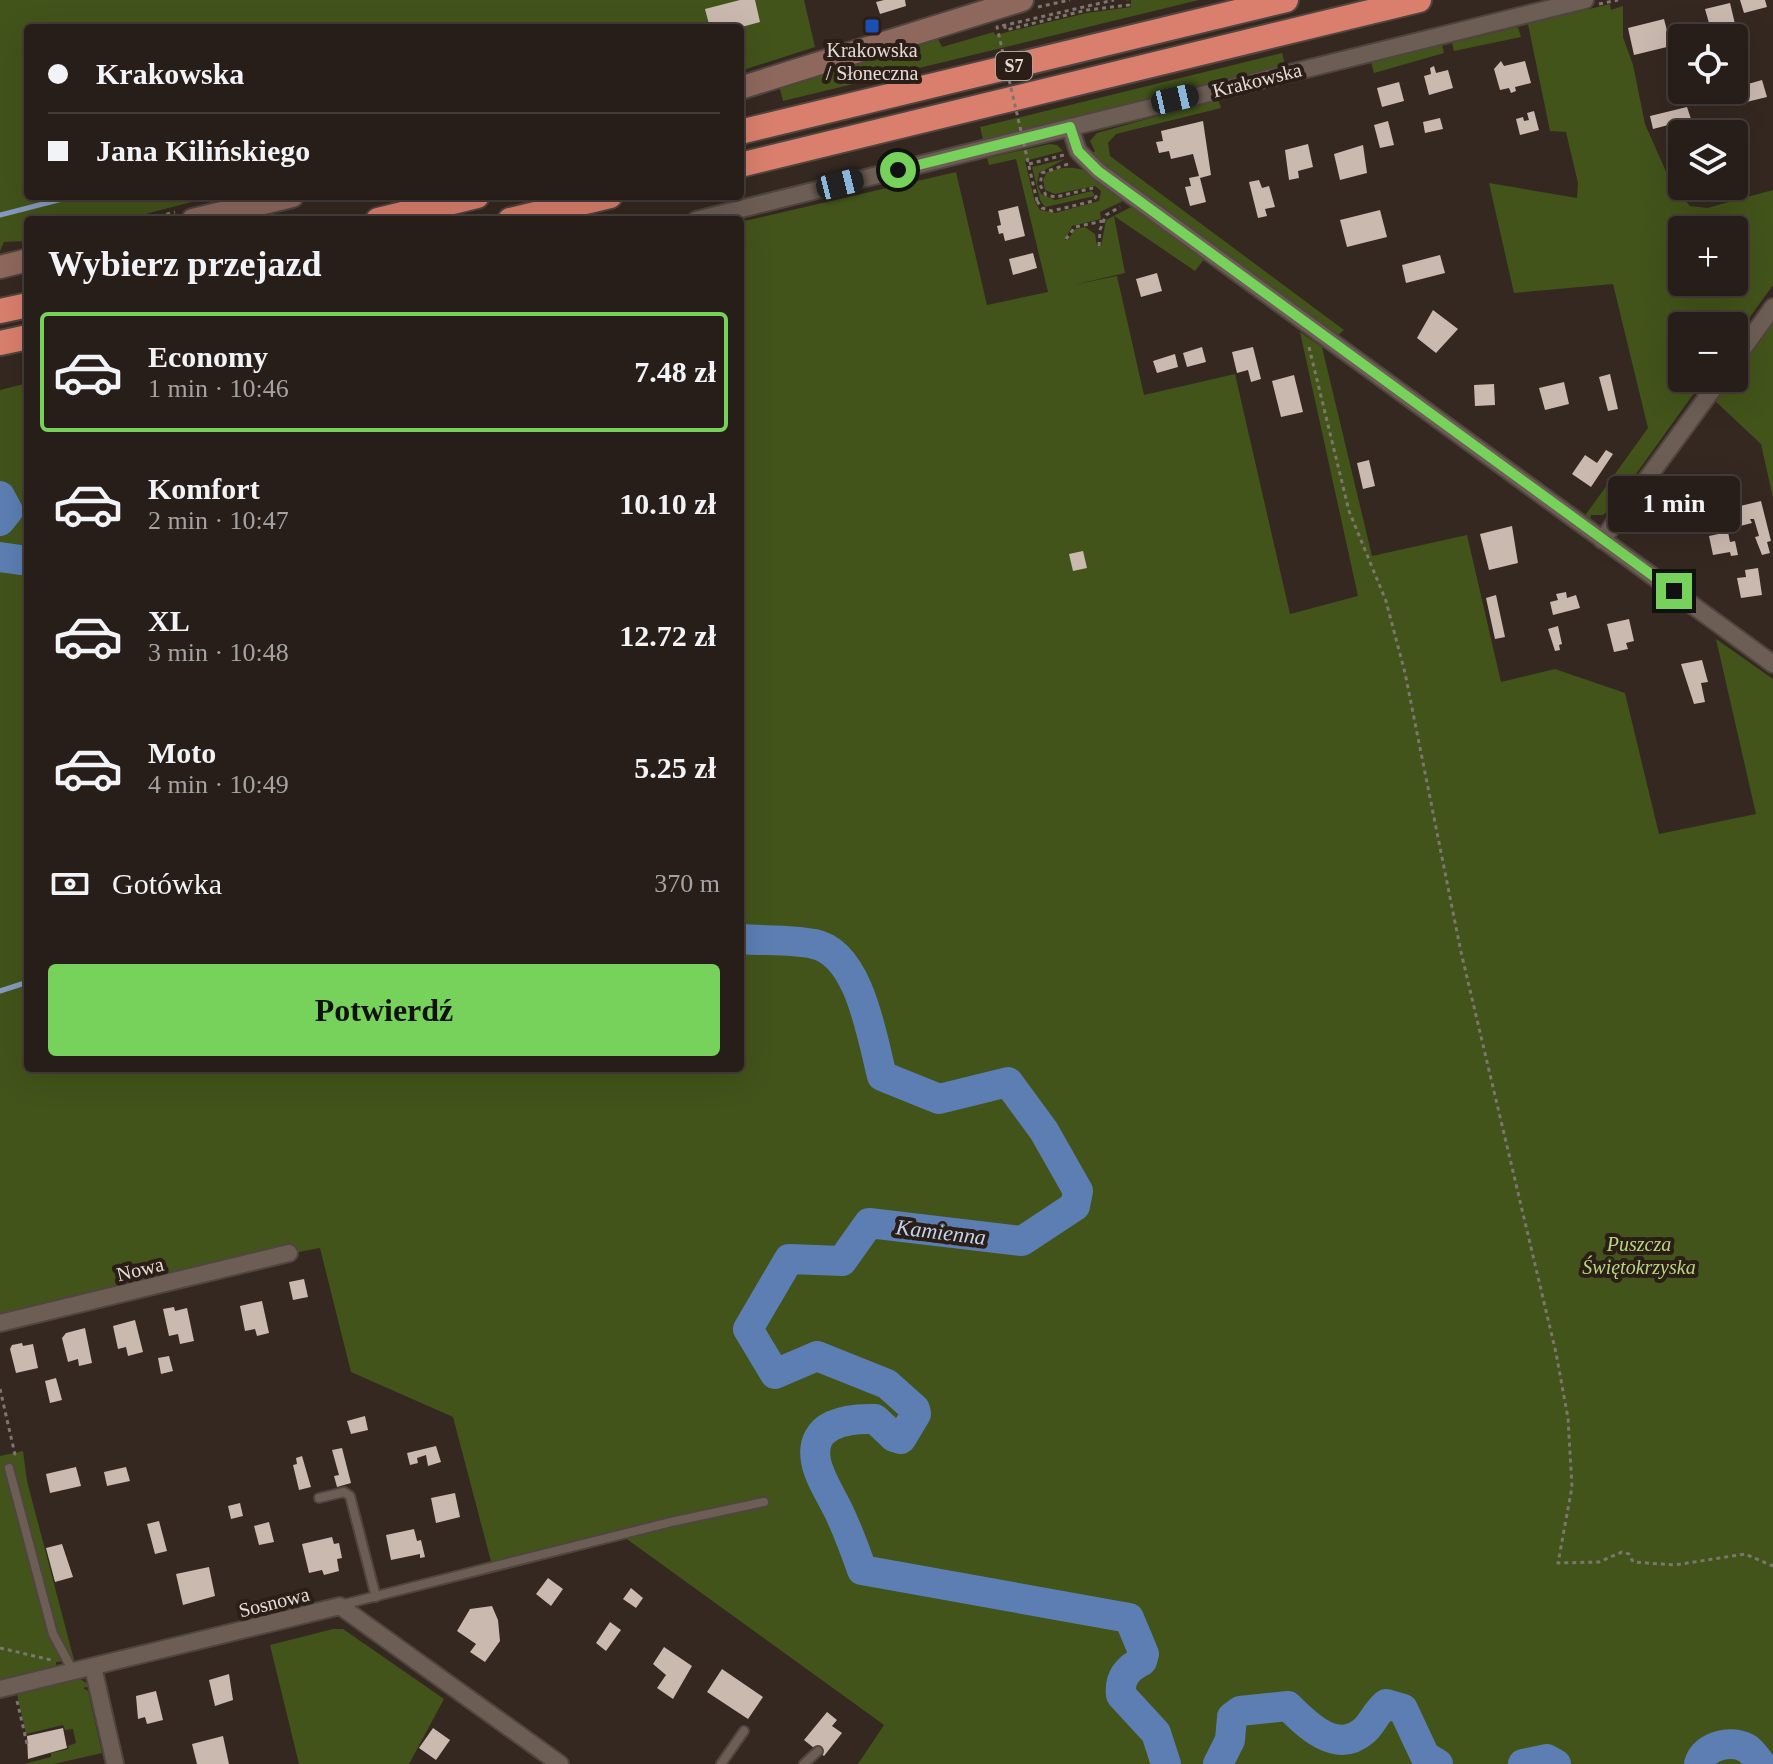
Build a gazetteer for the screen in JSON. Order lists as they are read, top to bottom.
{
  "streets": {
    "highway": ["S7"],
    "street": ["Krakowska", "Nowa", "Sosnowa"]
  },
  "water": ["Kamienna"],
  "parks": ["Puszcza Świętokrzyska"],
  "places": {
    "transit": ["Krakowska / Słoneczna"]
  },
  "page": {
    "map_buttons": ["+", "−"],
    "banner": ["Krakowska", "Jana Kilińskiego"],
    "heading": "Wybierz przejazd",
    "list": [
      {
        "name": "Economy",
        "note": "1 min · 10:46",
        "value": "7.48 zł"
      },
      {
        "name": "Komfort",
        "note": "2 min · 10:47",
        "value": "10.10 zł"
      },
      {
        "name": "XL",
        "note": "3 min · 10:48",
        "value": "12.72 zł"
      },
      {
        "name": "Moto",
        "note": "4 min · 10:49",
        "value": "5.25 zł"
      }
    ],
    "bubble": "1 min",
    "pay": ["Gotówka", "370 m"],
    "buttons": "Potwierdź"
  }
}
